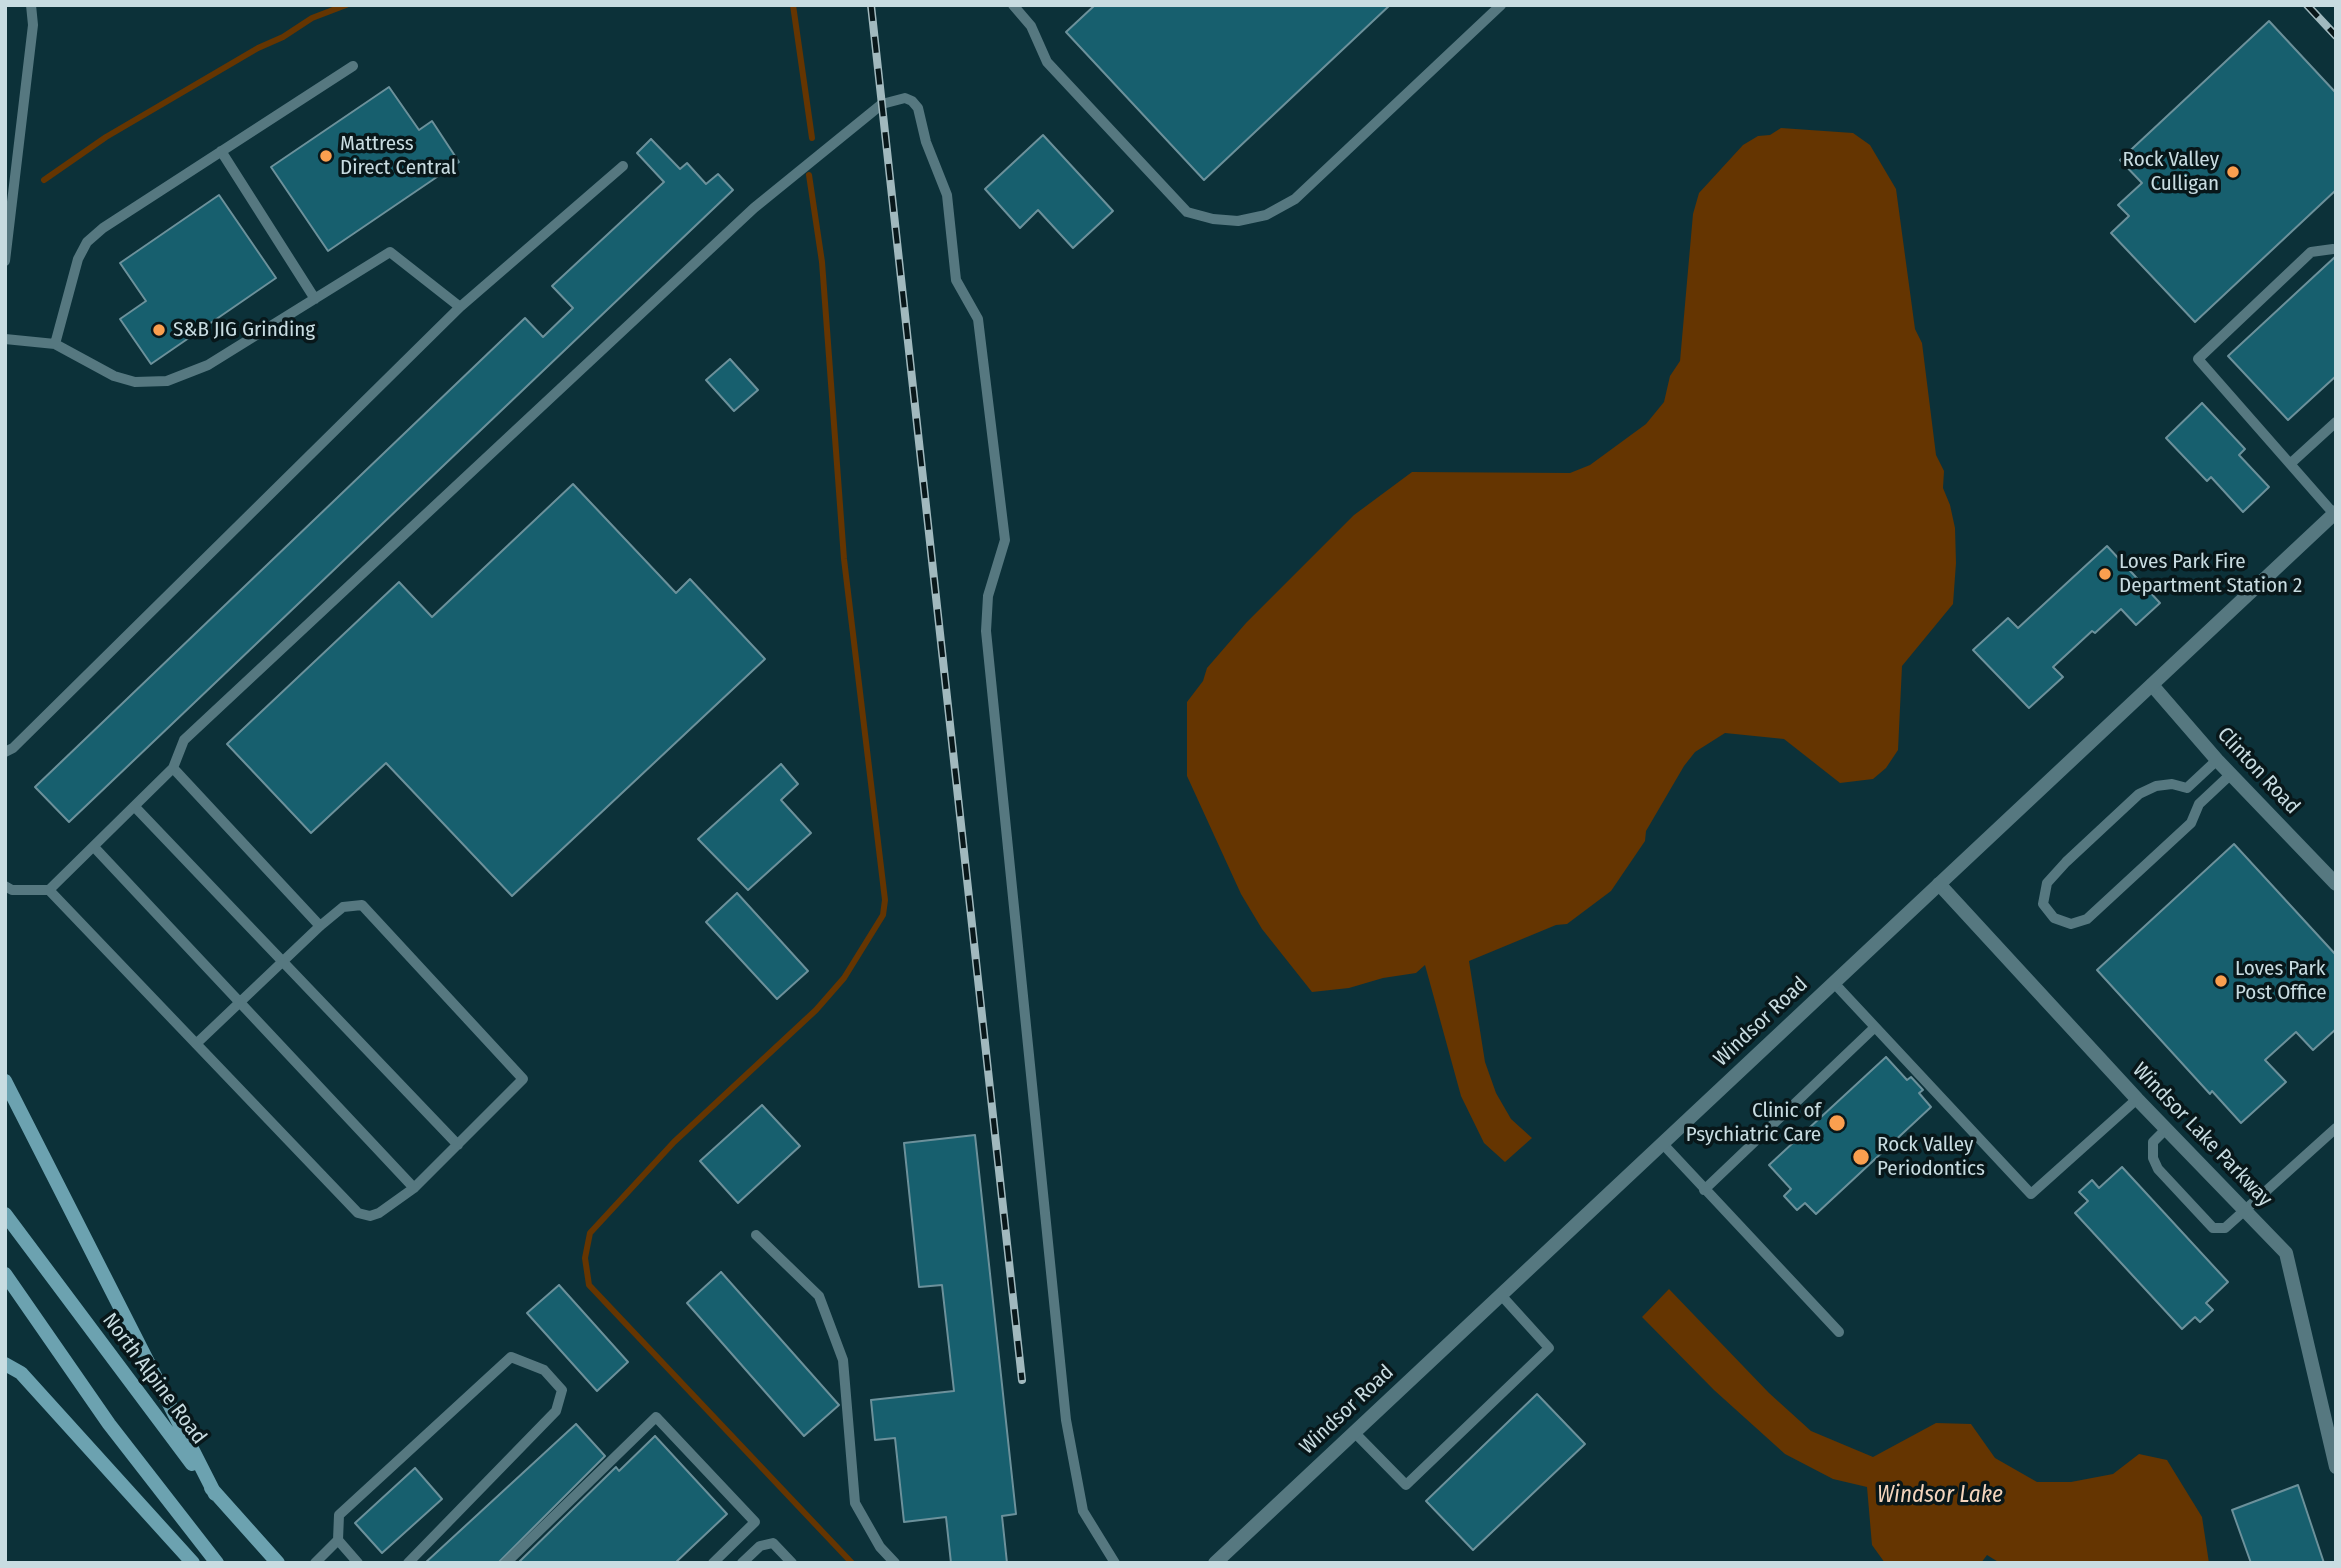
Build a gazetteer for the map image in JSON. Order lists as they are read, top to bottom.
{
  "streets": {
    "main road": ["North Alpine Road"],
    "street": ["Clinton Road", "Windsor Road", "Windsor Lake Parkway"]
  },
  "crossings": [
    ["Clinton Road", "Windsor Road"],
    ["Windsor Road", "Windsor Lake Parkway"]
  ],
  "water": ["Windsor Lake"],
  "places": [
    "Mattress Direct Central",
    "Rock Valley Culligan",
    "S&B JIG Grinding",
    "Loves Park Fire Department Station 2",
    "Loves Park Post Office",
    "Clinic of Psychiatric Care",
    "Rock Valley Periodontics"
  ]
}
